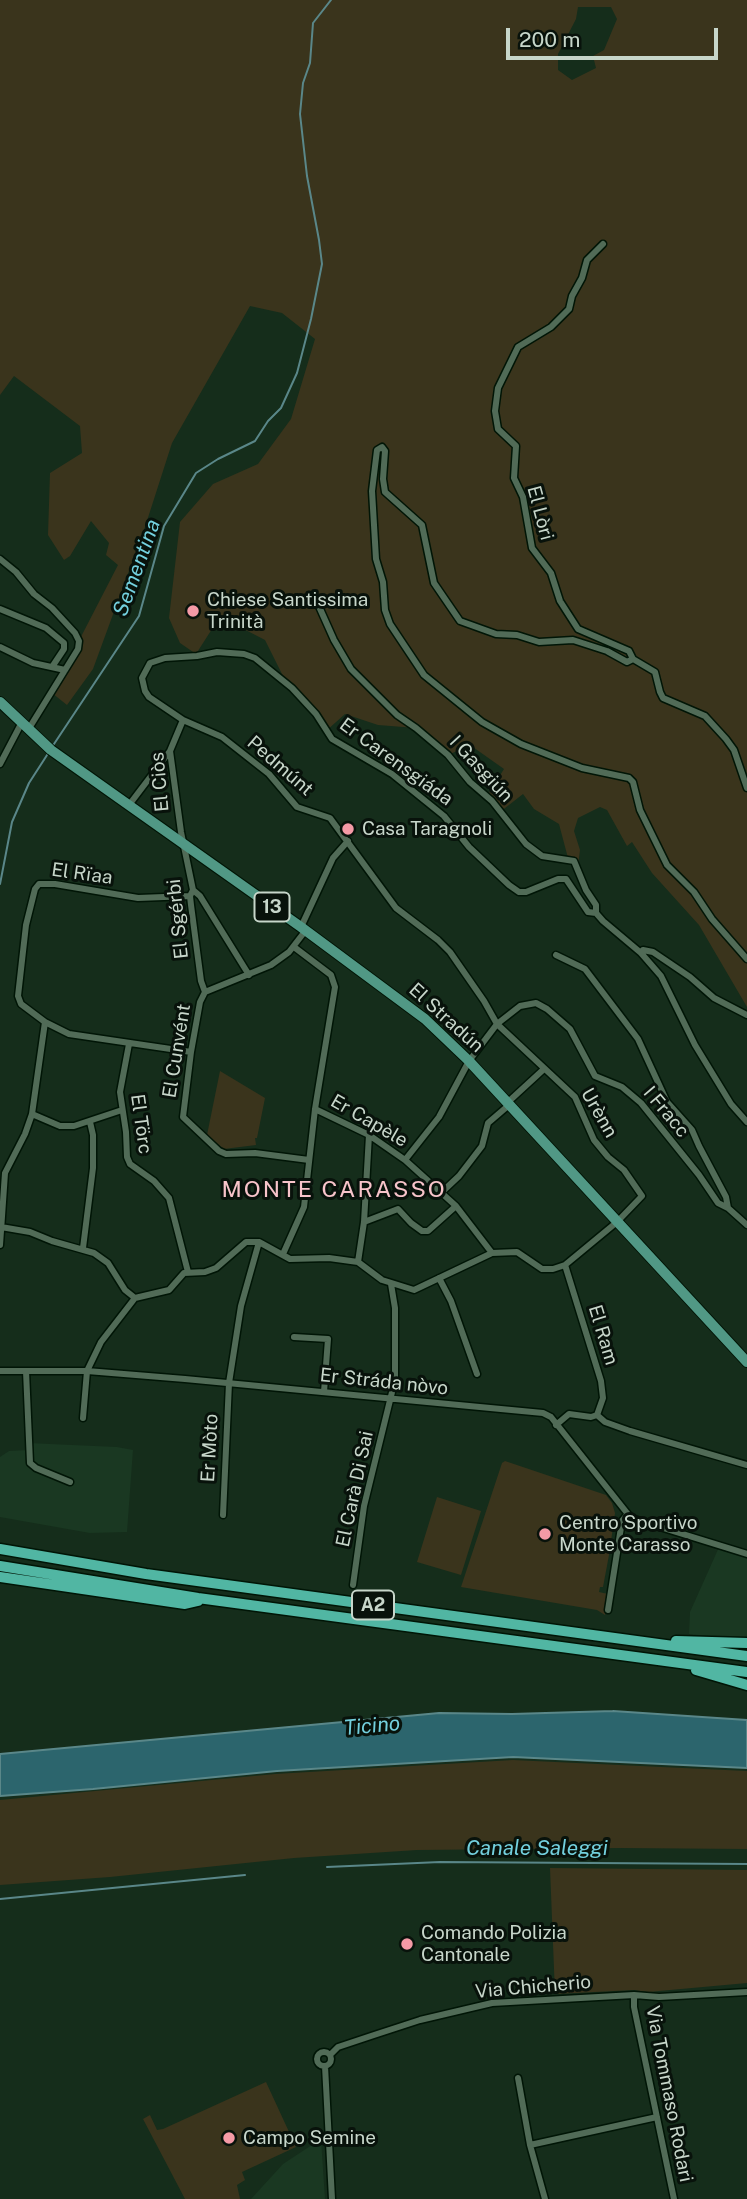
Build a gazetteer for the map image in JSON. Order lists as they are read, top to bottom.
{
  "streets": {
    "highway": ["A2"],
    "main road": ["13", "El Stradún"],
    "street": [
      "El Lòri",
      "Er Carensgiáda",
      "Pedmúnt",
      "I Gasgiún",
      "El Ciòs",
      "El Rïaa",
      "El Sgérbi",
      "El Cunvént",
      "I Fracc",
      "Urènn",
      "Er Capèle",
      "El Törc",
      "El Ram",
      "Er Stráda nòvo",
      "Er Mòto",
      "El Carà Di Sai",
      "Via Chicherio",
      "Via Tommaso Rodari"
    ]
  },
  "crossings": [
    ["Er Carensgiáda", "Pedmúnt"],
    ["Er Carensgiáda", "I Gasgiún"],
    ["Pedmúnt", "El Ciòs"],
    ["Pedmúnt", "El Cunvént"],
    ["Pedmúnt", "I Fracc"],
    ["Pedmúnt", "Urènn"],
    ["El Ciòs", "El Sgérbi"],
    ["El Ciòs", "El Stradún"],
    ["El Rïaa", "El Sgérbi"],
    ["13", "El Stradún"],
    ["El Sgérbi", "El Stradún"],
    ["El Sgérbi", "El Cunvént"],
    ["El Stradún", "El Cunvént"],
    ["El Stradún", "I Fracc"],
    ["El Stradún", "Urènn"],
    ["I Fracc", "Urènn"],
    ["I Fracc", "Er Capèle"],
    ["Urènn", "El Ram"],
    ["Er Stráda nòvo", "Er Mòto"],
    ["Er Stráda nòvo", "El Carà Di Sai"],
    ["Via Chicherio", "Via Tommaso Rodari"]
  ],
  "districts": ["MONTE CARASSO"],
  "water": ["Sementina", "Ticino", "Canale Saleggi"],
  "places": [
    "Chiese Santissima Trinità",
    "Casa Taragnoli",
    "Centro Sportivo Monte Carasso",
    "Comando Polizia Cantonale",
    "Campo Semine"
  ],
  "scale_bar": "200 m"
}
